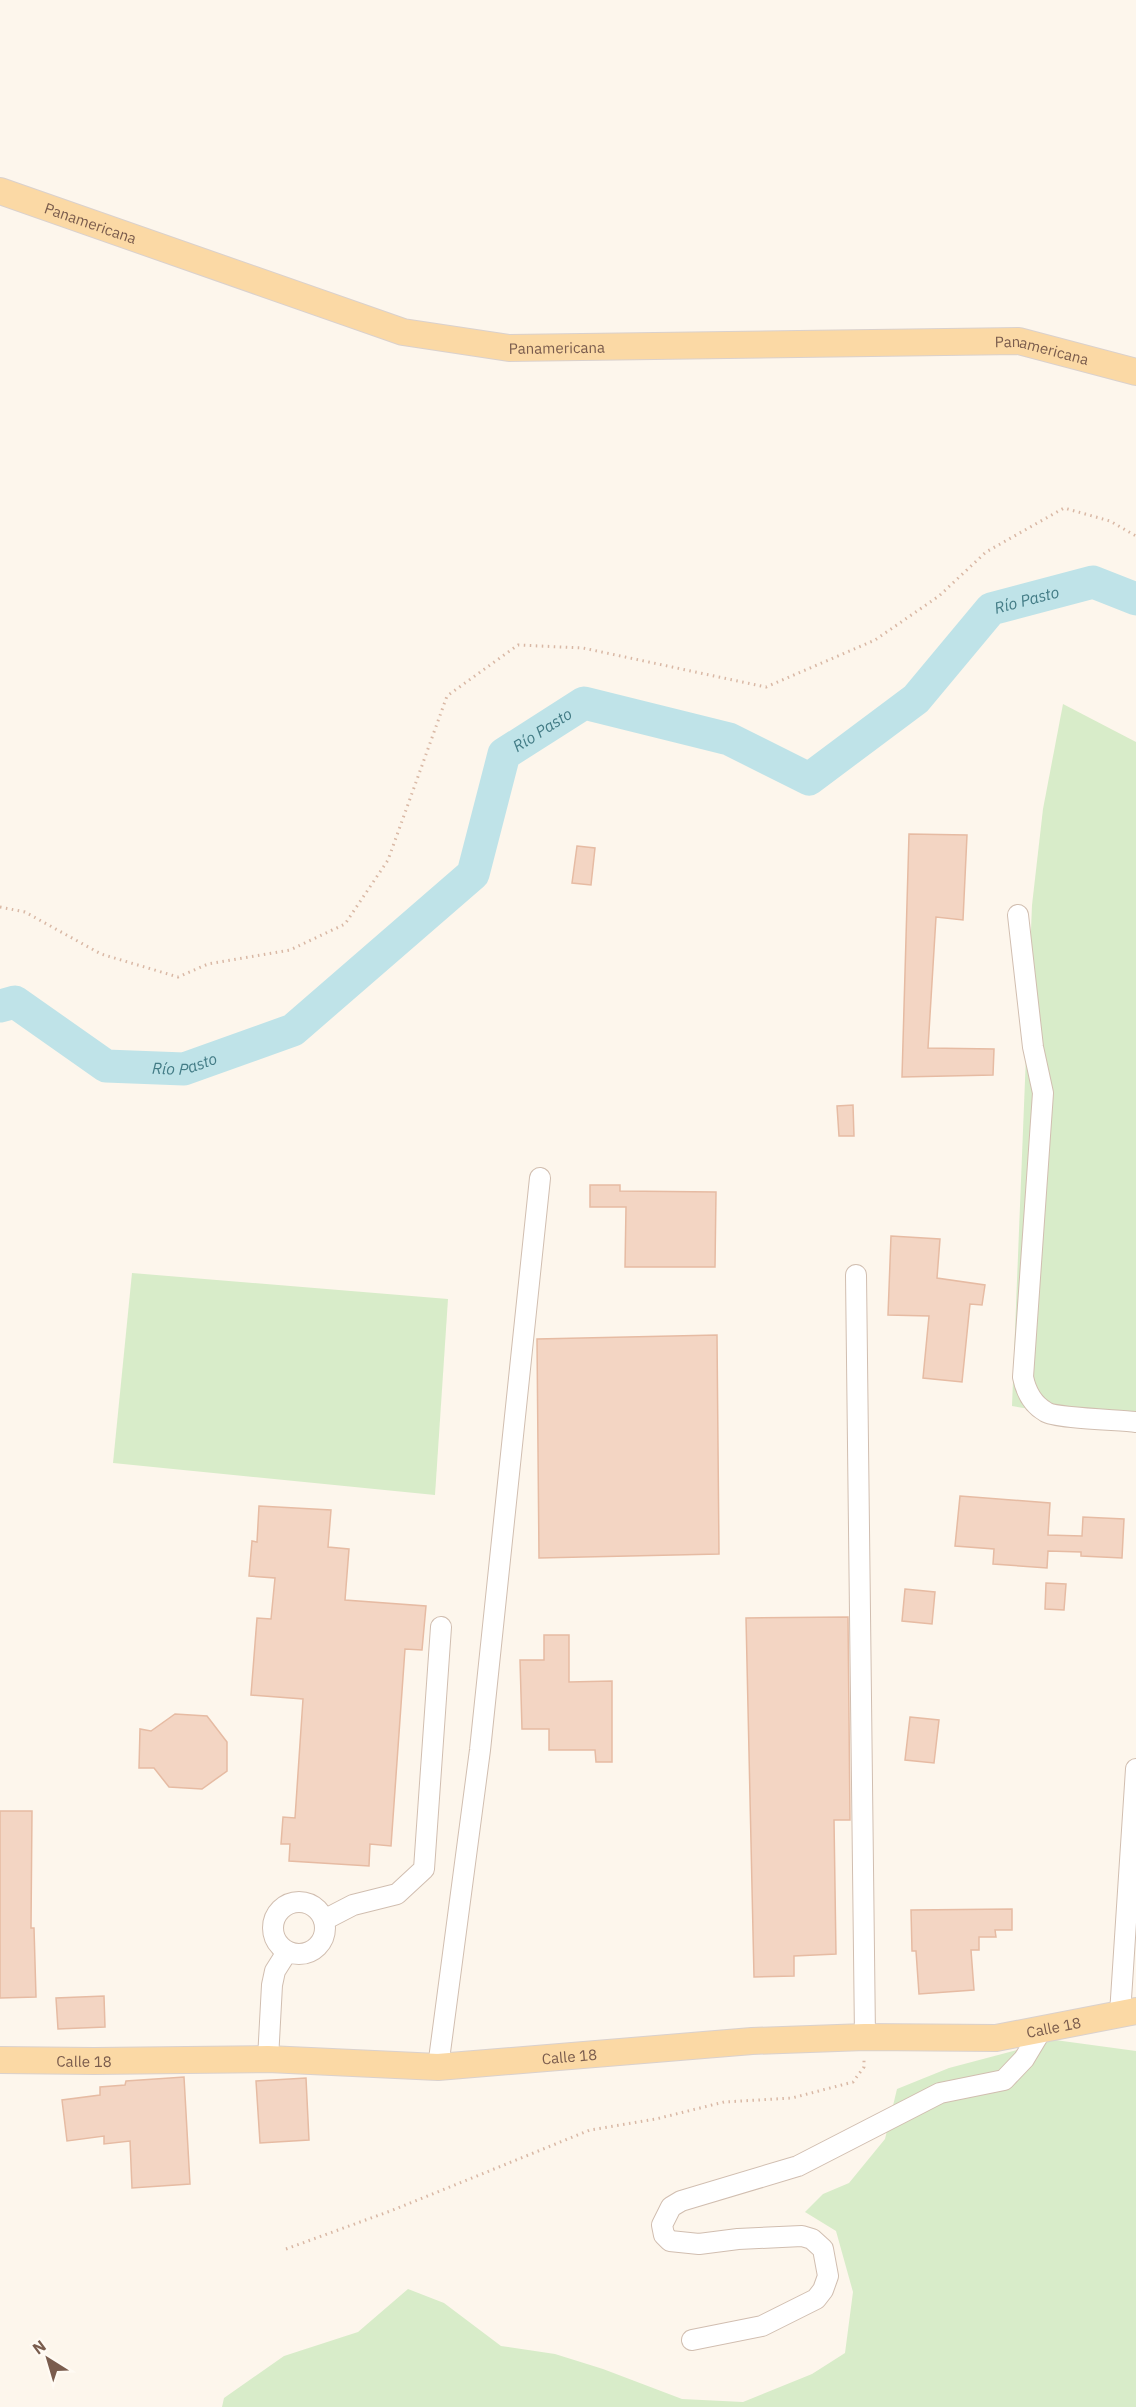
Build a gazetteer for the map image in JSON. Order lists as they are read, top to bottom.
{
  "streets": {
    "main road": ["Panamericana", "Calle 18"]
  },
  "water": ["Río Pasto"],
  "north": "top left"
}
